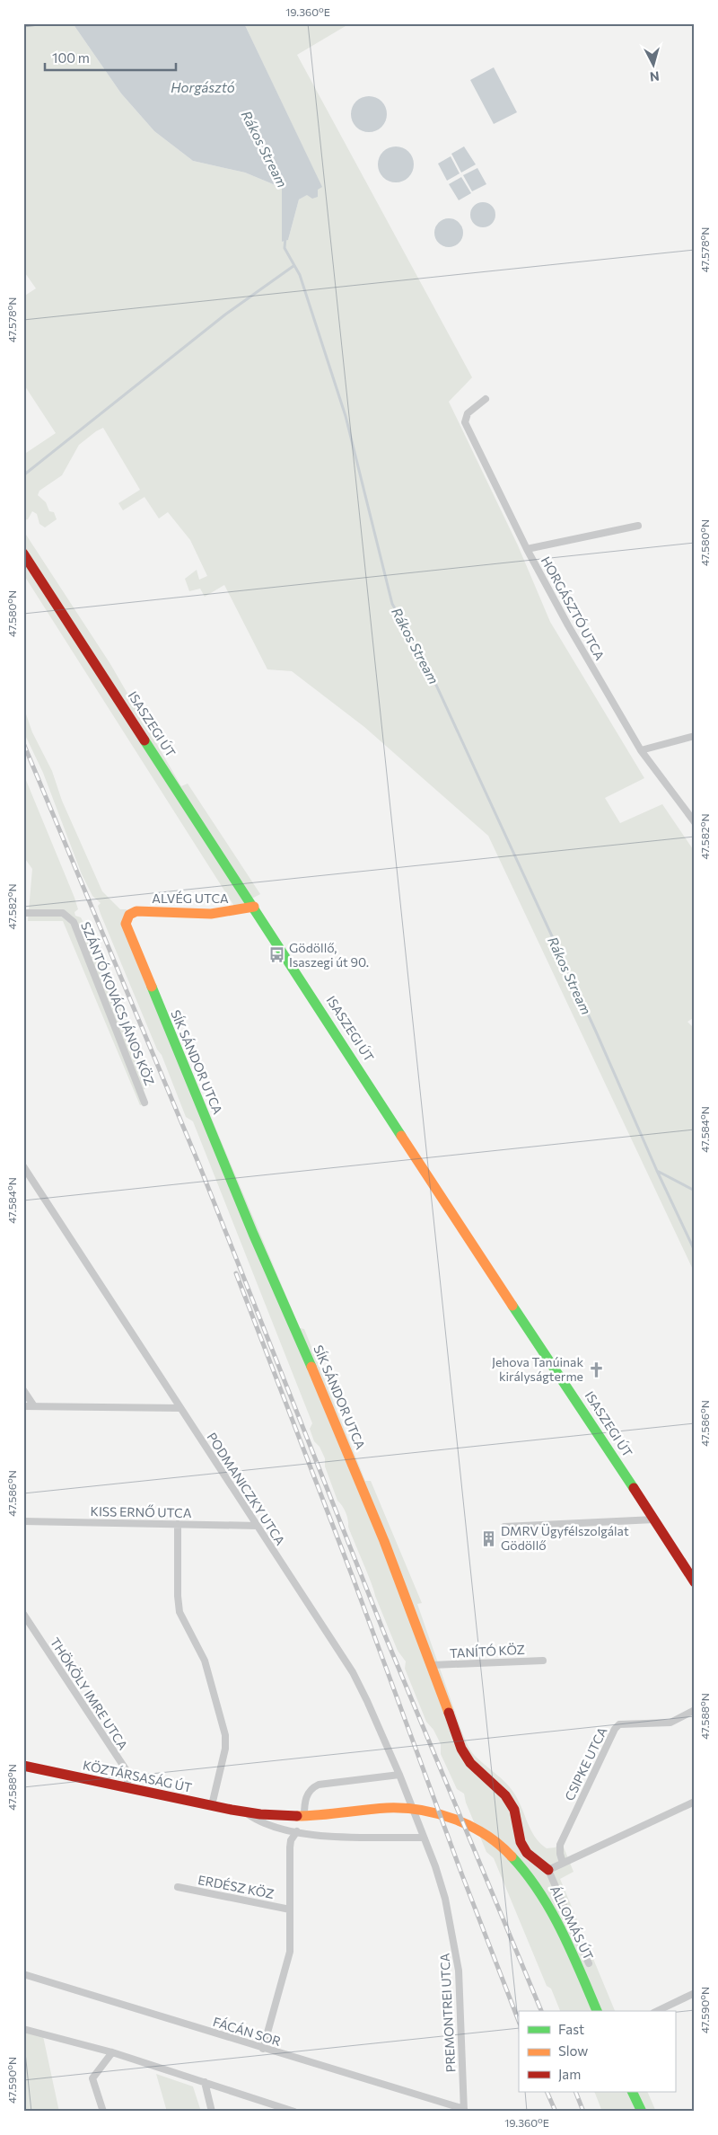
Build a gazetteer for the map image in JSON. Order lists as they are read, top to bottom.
{
  "streets": {
    "main road": [
      "ISASZEGI ÚT",
      "ALVÉG UTCA",
      "SÍK SÁNDOR UTCA",
      "KÖZTÁRSASÁG ÚT",
      "ÁLLOMÁS ÚT"
    ],
    "street": [
      "HORGÁSZTÓ UTCA",
      "SZÁNTÓ KOVÁCS JÁNOS KÖZ",
      "PODMANICZKY UTCA",
      "KISS ERNŐ UTCA",
      "TANÍTÓ KÖZ",
      "THÖKÖLY IMRE UTCA",
      "CSIPKE UTCA",
      "ERDÉSZ KÖZ",
      "PREMONTREI UTCA",
      "FÁCÁN SOR"
    ]
  },
  "crossings": [
    ["ISASZEGI ÚT", "ALVÉG UTCA"],
    ["ALVÉG UTCA", "SÍK SÁNDOR UTCA"],
    ["SÍK SÁNDOR UTCA", "TANÍTÓ KÖZ"],
    ["SÍK SÁNDOR UTCA", "ÁLLOMÁS ÚT"],
    ["PODMANICZKY UTCA", "KISS ERNŐ UTCA"],
    ["PODMANICZKY UTCA", "KÖZTÁRSASÁG ÚT"],
    ["PODMANICZKY UTCA", "PREMONTREI UTCA"],
    ["THÖKÖLY IMRE UTCA", "KÖZTÁRSASÁG ÚT"],
    ["KÖZTÁRSASÁG ÚT", "ERDÉSZ KÖZ"],
    ["KÖZTÁRSASÁG ÚT", "ÁLLOMÁS ÚT"],
    ["KÖZTÁRSASÁG ÚT", "PREMONTREI UTCA"],
    ["ERDÉSZ KÖZ", "FÁCÁN SOR"],
    ["PREMONTREI UTCA", "FÁCÁN SOR"]
  ],
  "water": ["Horgásztó", "Rákos Stream"],
  "places": {
    "bus stop": ["Gödöllő, Isaszegi út 90."],
    "church": ["Jehova Tanúinak királyságterme"],
    "building": ["DMRV Ügyfélszolgálat Gödöllő"]
  },
  "legend": ["Fast", "Slow", "Jam"],
  "scale_bar": "100 m",
  "north": "bottom",
  "coordinates": [
    "19.360°E",
    "47.578°N",
    "47.580°N",
    "47.582°N",
    "47.584°N",
    "47.586°N",
    "47.588°N",
    "47.590°N"
  ]
}
